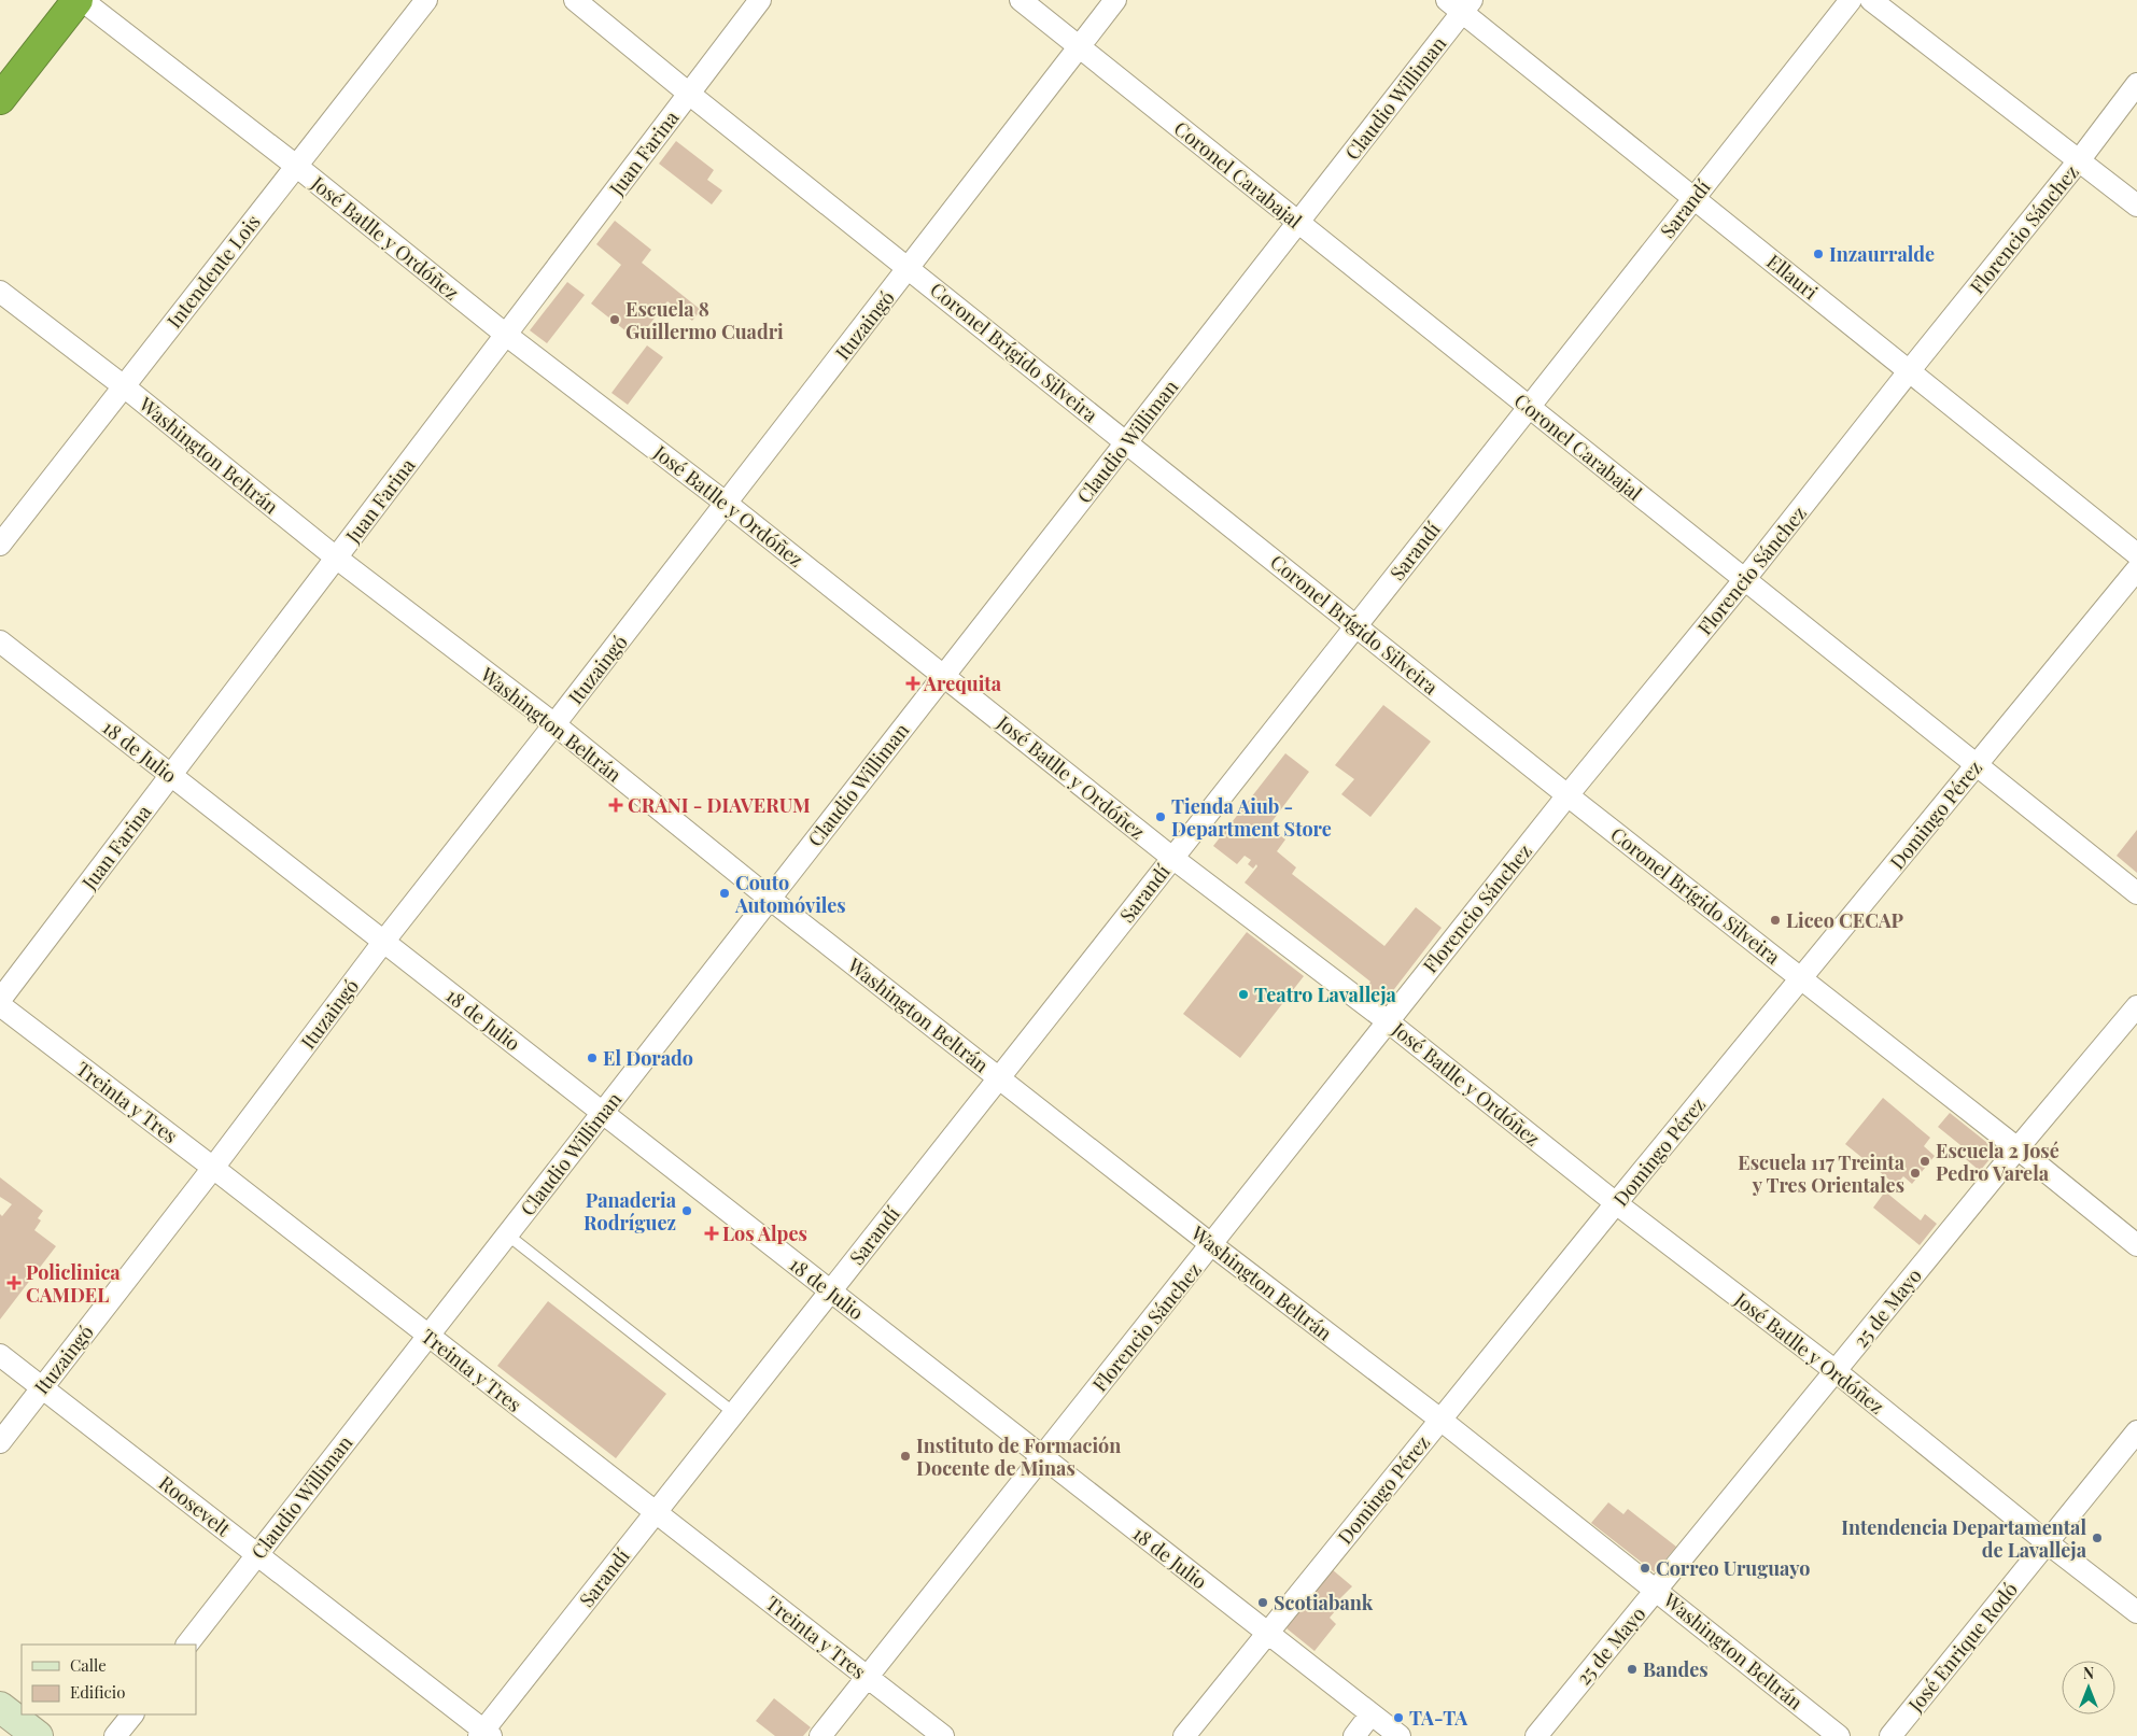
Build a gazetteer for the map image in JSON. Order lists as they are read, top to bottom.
{
  "streets": {
    "street": [
      "Claudio Williman",
      "Juan Farina",
      "Coronel Carabajal",
      "Sarandí",
      "Florencio Sánchez",
      "José Batlle y Ordóñez",
      "Intendente Lois",
      "Ellauri",
      "Ituzaingó",
      "Coronel Brígido Silveira",
      "Washington Beltrán",
      "18 de Julio",
      "Domingo Pérez",
      "Treinta y Tres",
      "25 de Mayo",
      "Roosevelt",
      "José Enrique Rodó"
    ]
  },
  "crossings": [
    ["Claudio Williman", "Coronel Carabajal"],
    ["Claudio Williman", "José Batlle y Ordóñez"],
    ["Claudio Williman", "Ellauri"],
    ["Claudio Williman", "Coronel Brígido Silveira"],
    ["Claudio Williman", "Washington Beltrán"],
    ["Claudio Williman", "18 de Julio"],
    ["Claudio Williman", "Treinta y Tres"],
    ["Claudio Williman", "Roosevelt"],
    ["Juan Farina", "José Batlle y Ordóñez"],
    ["Juan Farina", "Coronel Brígido Silveira"],
    ["Juan Farina", "Washington Beltrán"],
    ["Juan Farina", "18 de Julio"],
    ["Coronel Carabajal", "Sarandí"],
    ["Coronel Carabajal", "Florencio Sánchez"],
    ["Coronel Carabajal", "Ituzaingó"],
    ["Coronel Carabajal", "Domingo Pérez"],
    ["Sarandí", "José Batlle y Ordóñez"],
    ["Sarandí", "Ellauri"],
    ["Sarandí", "Coronel Brígido Silveira"],
    ["Sarandí", "Washington Beltrán"],
    ["Sarandí", "18 de Julio"],
    ["Sarandí", "Treinta y Tres"],
    ["Sarandí", "Roosevelt"],
    ["Florencio Sánchez", "José Batlle y Ordóñez"],
    ["Florencio Sánchez", "Ellauri"],
    ["Florencio Sánchez", "Coronel Brígido Silveira"],
    ["Florencio Sánchez", "Washington Beltrán"],
    ["Florencio Sánchez", "18 de Julio"],
    ["Florencio Sánchez", "Treinta y Tres"],
    ["José Batlle y Ordóñez", "Intendente Lois"],
    ["José Batlle y Ordóñez", "Ituzaingó"],
    ["José Batlle y Ordóñez", "Domingo Pérez"],
    ["José Batlle y Ordóñez", "25 de Mayo"],
    ["José Batlle y Ordóñez", "José Enrique Rodó"],
    ["Intendente Lois", "Washington Beltrán"],
    ["Ituzaingó", "Coronel Brígido Silveira"],
    ["Ituzaingó", "Washington Beltrán"],
    ["Ituzaingó", "18 de Julio"],
    ["Ituzaingó", "Treinta y Tres"],
    ["Ituzaingó", "Roosevelt"],
    ["Coronel Brígido Silveira", "Domingo Pérez"],
    ["Coronel Brígido Silveira", "25 de Mayo"],
    ["Washington Beltrán", "Domingo Pérez"],
    ["Washington Beltrán", "25 de Mayo"],
    ["18 de Julio", "Domingo Pérez"]
  ],
  "places": {
    "other": [
      "Inzaurralde",
      "Escuela 8 Guillermo Cuadri",
      "Tienda Aiub - Department Store",
      "Couto Automóviles",
      "Liceo CECAP",
      "Teatro Lavalleja",
      "El Dorado",
      "Escuela 2 José Pedro Varela",
      "Escuela 117 Treinta y Tres Orientales",
      "Panaderia Rodríguez",
      "Instituto de Formación Docente de Minas",
      "Intendencia Departamental de Lavalleja",
      "Correo Uruguayo",
      "Scotiabank",
      "Bandes",
      "TA-TA"
    ],
    "health": [
      "Arequita",
      "CRANI - DIAVERUM",
      "Los Alpes",
      "Policlinica CAMDEL"
    ]
  },
  "legend": ["Calle", "Edificio"],
  "north": "top"
}
